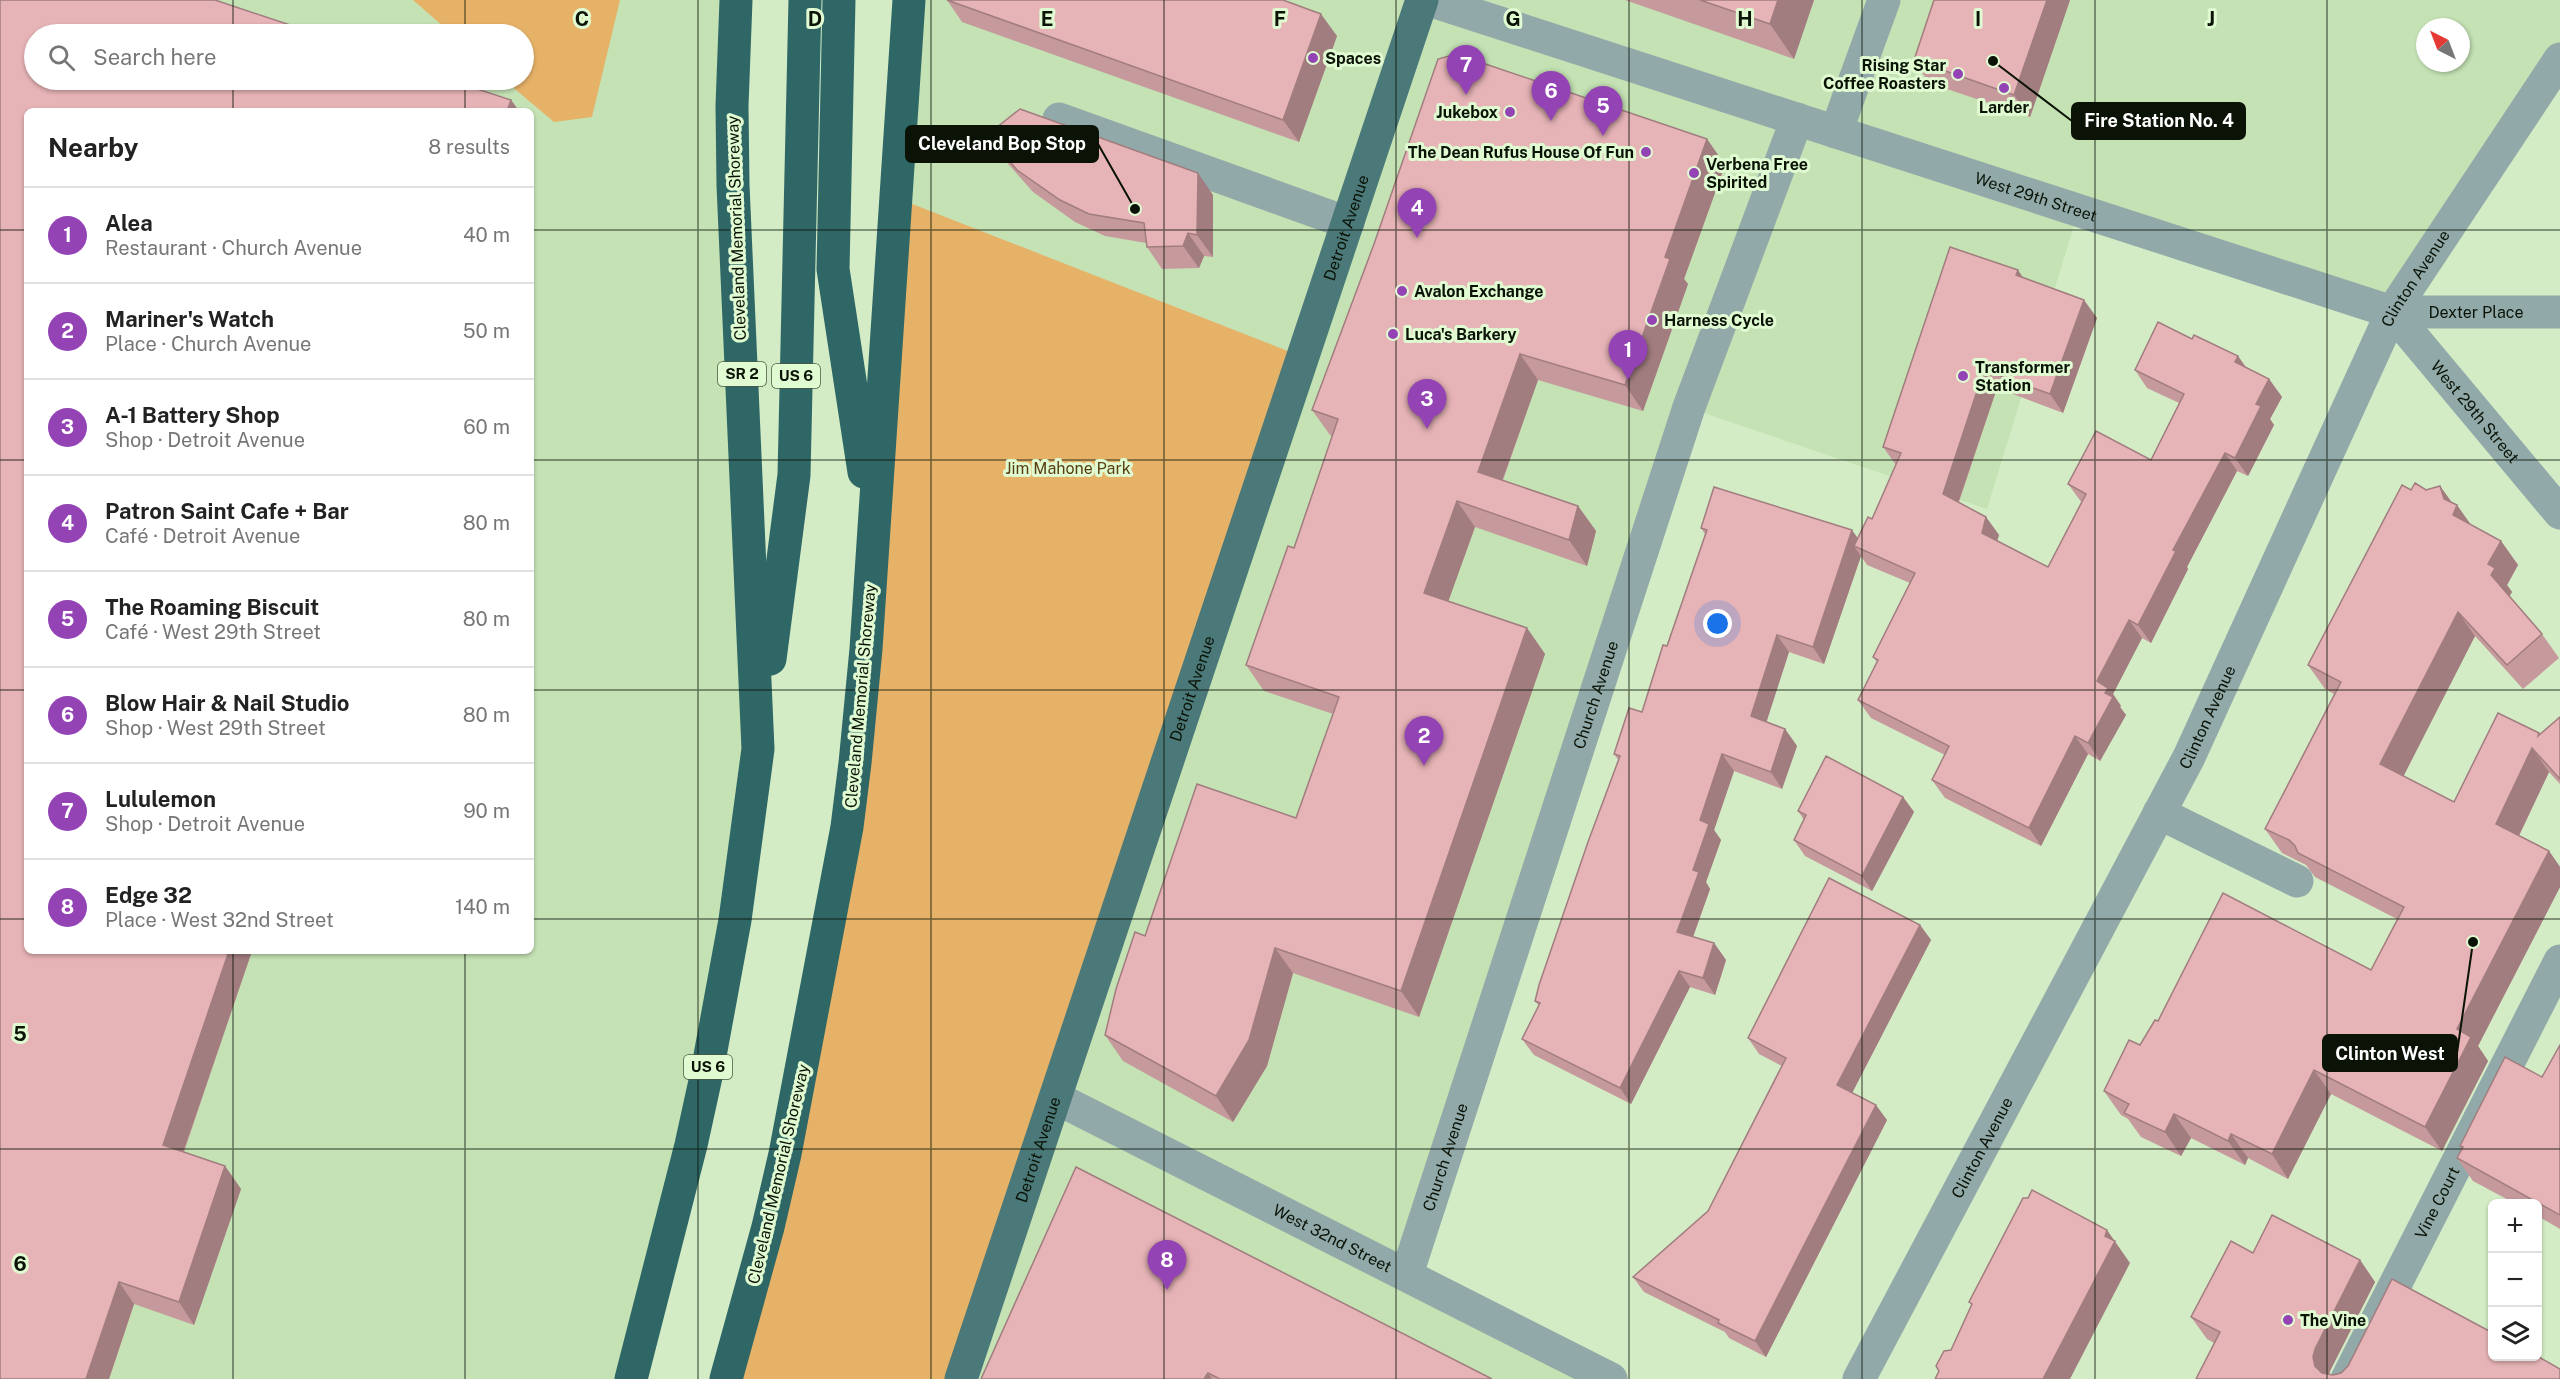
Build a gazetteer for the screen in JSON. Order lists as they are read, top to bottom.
{
  "streets": {
    "highway": ["Cleveland Memorial Shoreway", "SR 2", "US 6"],
    "main road": ["Detroit Avenue"],
    "street": [
      "West 29th Street",
      "Clinton Avenue",
      "Dexter Place",
      "Church Avenue",
      "Vine Court",
      "West 32nd Street"
    ]
  },
  "crossings": [
    ["West 29th Street", "Clinton Avenue"],
    ["West 29th Street", "Dexter Place"],
    ["West 29th Street", "Church Avenue"],
    ["Cleveland Memorial Shoreway", "US 6"],
    ["Detroit Avenue", "West 32nd Street"],
    ["Clinton Avenue", "Dexter Place"],
    ["Church Avenue", "West 32nd Street"]
  ],
  "parks": ["Jim Mahone Park"],
  "places": [
    "Spaces",
    "Fire Station No. 4",
    "Rising Star Coffee Roasters",
    "Larder",
    "Jukebox",
    "The Dean Rufus House Of Fun",
    "Verbena Free Spirited",
    "Cleveland Bop Stop",
    "Avalon Exchange",
    "Harness Cycle",
    "Luca's Barkery",
    "Transformer Station",
    "Clinton West",
    "The Vine"
  ],
  "north": "top left",
  "page": {
    "search": "Search here",
    "pins": [
      "7",
      "6",
      "5",
      "4",
      "1",
      "3",
      "2",
      "8"
    ],
    "heading": ["Nearby", "8 results"],
    "list": [
      {
        "mark": "1",
        "name": "Alea",
        "note": "Restaurant · Church Avenue",
        "value": "40 m"
      },
      {
        "mark": "2",
        "name": "Mariner's Watch",
        "note": "Place · Church Avenue",
        "value": "50 m"
      },
      {
        "mark": "3",
        "name": "A-1 Battery Shop",
        "note": "Shop · Detroit Avenue",
        "value": "60 m"
      },
      {
        "mark": "4",
        "name": "Patron Saint Cafe + Bar",
        "note": "Café · Detroit Avenue",
        "value": "80 m"
      },
      {
        "mark": "5",
        "name": "The Roaming Biscuit",
        "note": "Café · West 29th Street",
        "value": "80 m"
      },
      {
        "mark": "6",
        "name": "Blow Hair & Nail Studio",
        "note": "Shop · West 29th Street",
        "value": "80 m"
      },
      {
        "mark": "7",
        "name": "Lululemon",
        "note": "Shop · Detroit Avenue",
        "value": "90 m"
      },
      {
        "mark": "8",
        "name": "Edge 32",
        "note": "Place · West 32nd Street",
        "value": "140 m"
      }
    ],
    "map_buttons": ["+", "−"]
  },
  "grid": {
    "columns": [
      "C",
      "D",
      "E",
      "F",
      "G",
      "H",
      "I",
      "J"
    ],
    "rows": ["5", "6"]
  }
}
